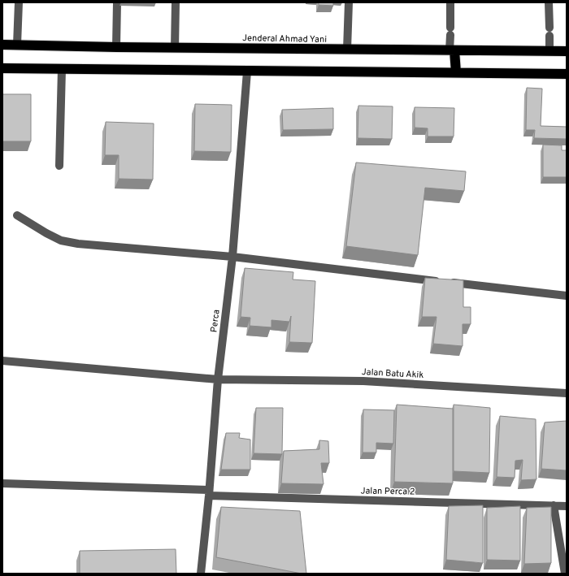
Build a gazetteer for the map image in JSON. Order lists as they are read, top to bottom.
{
  "streets": {
    "highway": ["Jenderal Ahmad Yani"],
    "street": ["Perca", "Jalan Batu Akik", "Jalan Perca 2"]
  },
  "crossings": [
    ["Perca", "Jalan Batu Akik"],
    ["Perca", "Jalan Perca 2"]
  ]
}
